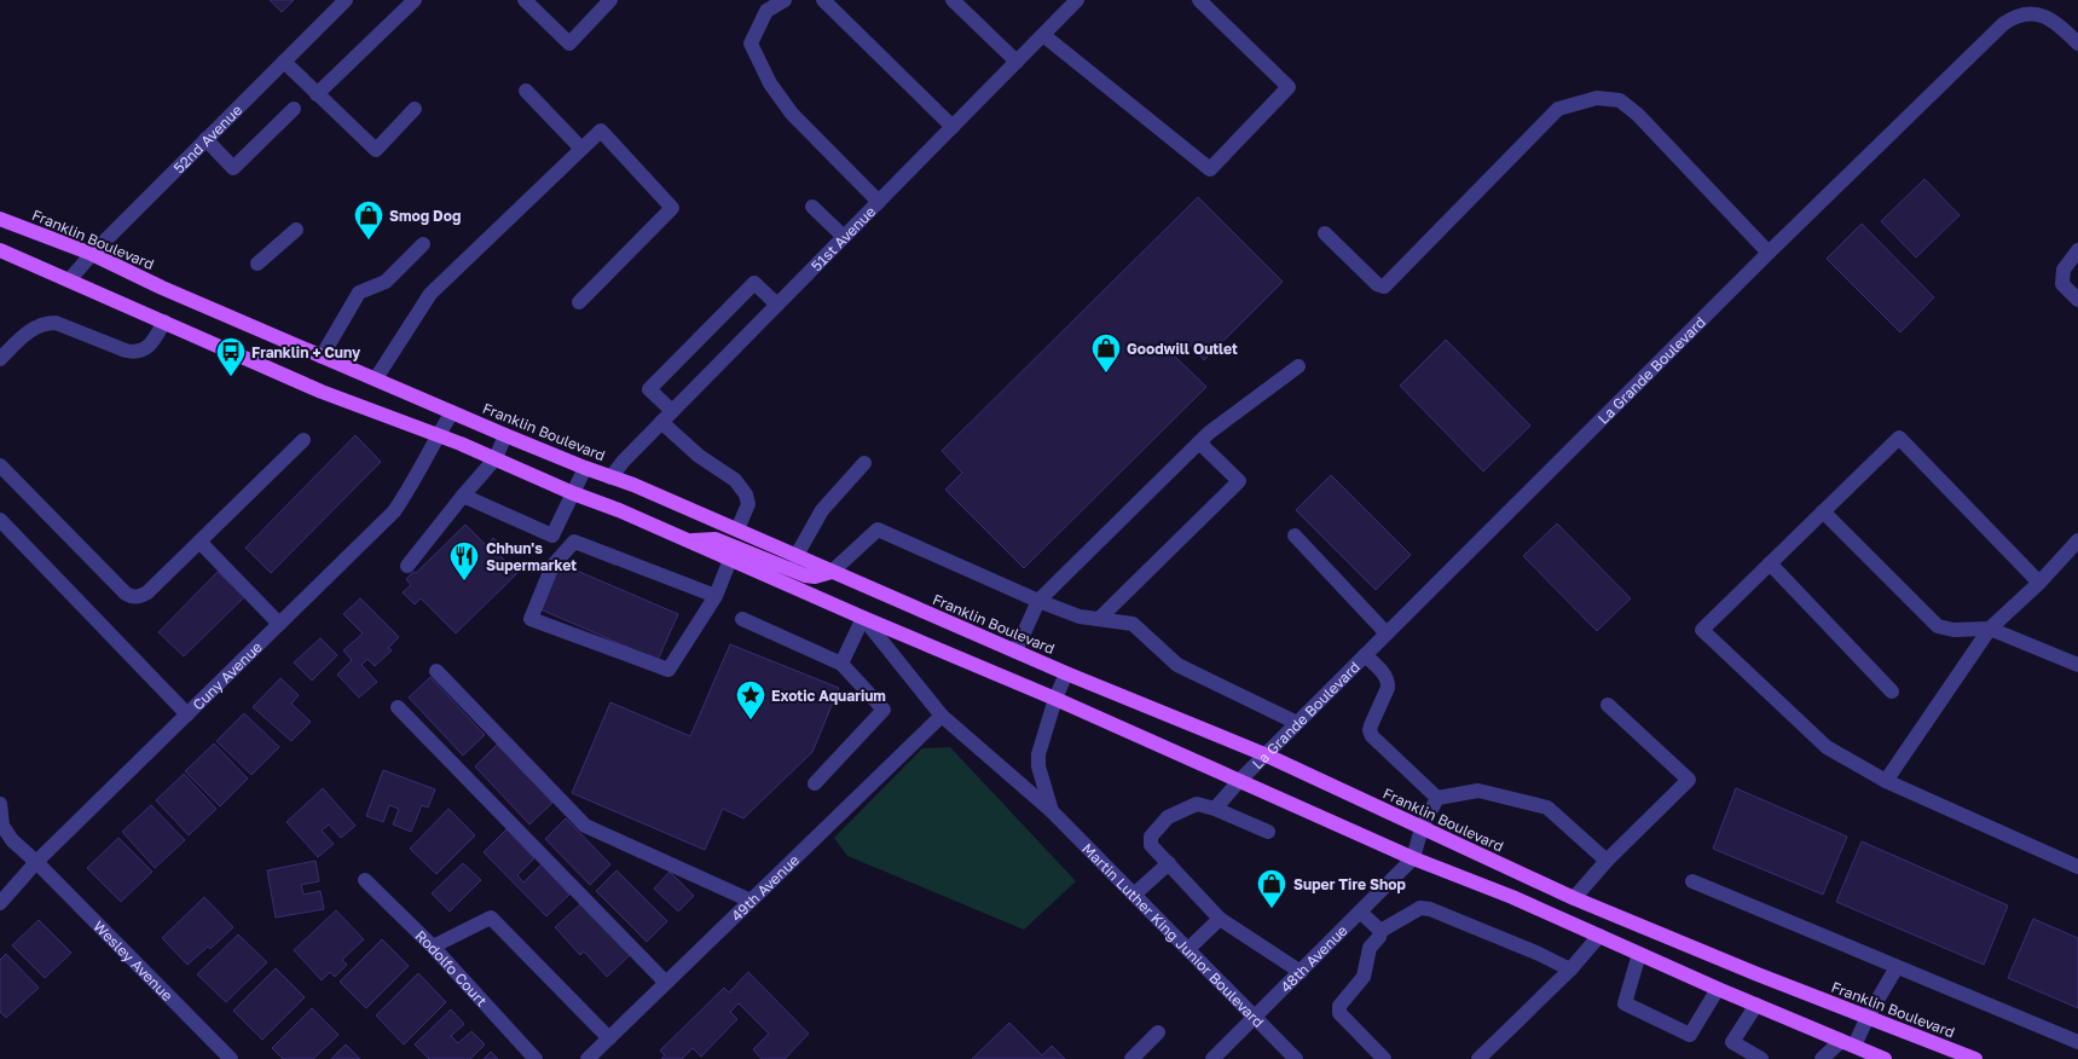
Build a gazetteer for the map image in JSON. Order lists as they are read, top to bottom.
{
  "streets": {
    "main road": ["Franklin Boulevard"],
    "street": [
      "52nd Avenue",
      "51st Avenue",
      "La Grande Boulevard",
      "Cuny Avenue",
      "49th Avenue",
      "Martin Luther King Junior Boulevard",
      "48th Avenue",
      "Wesley Avenue",
      "Rodolfo Court"
    ]
  },
  "crossings": [
    ["52nd Avenue", "Franklin Boulevard"],
    ["51st Avenue", "Franklin Boulevard"],
    ["Franklin Boulevard", "La Grande Boulevard"],
    ["Franklin Boulevard", "Cuny Avenue"],
    ["Franklin Boulevard", "Martin Luther King Junior Boulevard"],
    ["Cuny Avenue", "Wesley Avenue"],
    ["49th Avenue", "Martin Luther King Junior Boulevard"],
    ["Martin Luther King Junior Boulevard", "48th Avenue"]
  ],
  "places": {
    "shop": ["Smog Dog", "Goodwill Outlet", "Super Tire Shop"],
    "bus stop": ["Franklin + Cuny"],
    "restaurant": ["Chhun's Supermarket"],
    "place": ["Exotic Aquarium"]
  }
}
